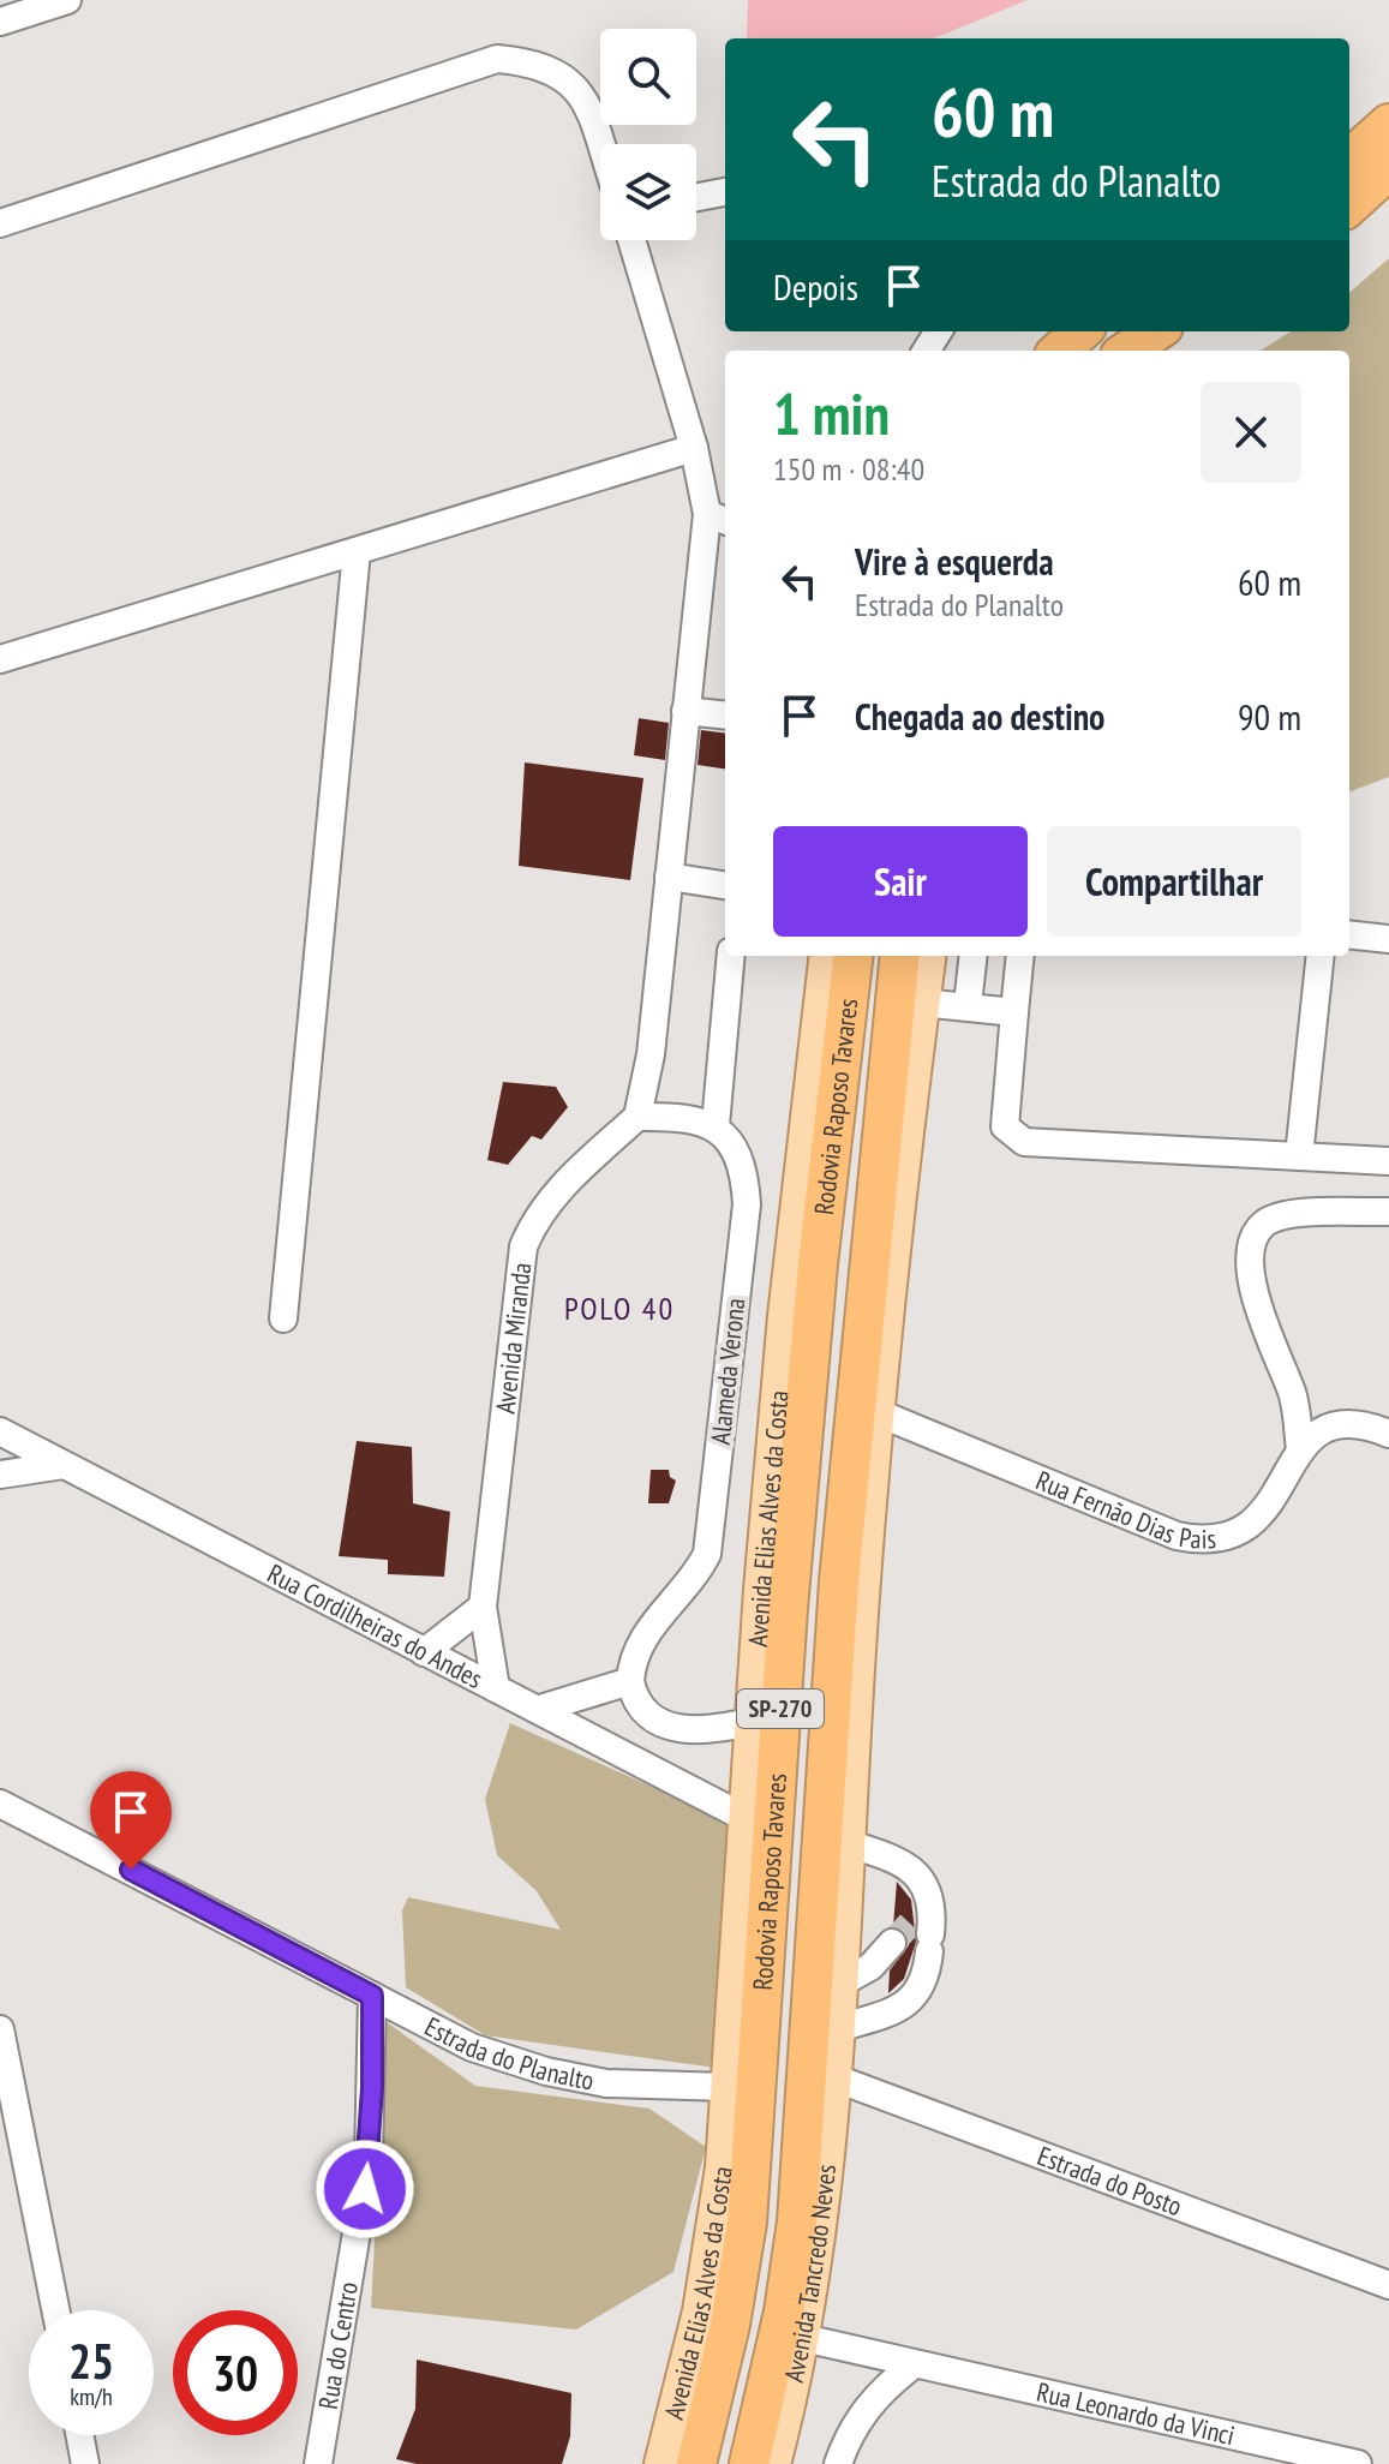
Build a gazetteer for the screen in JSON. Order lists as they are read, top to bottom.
{
  "streets": {
    "highway": ["Rodovia Raposo Tavares", "SP-270"],
    "main road": ["Avenida Elias Alves da Costa", "Avenida Tancredo Neves"],
    "street": [
      "Avenida Miranda",
      "Alameda Verona",
      "Rua Fernão Dias Pais",
      "Rua Cordilheiras do Andes",
      "Estrada do Planalto",
      "Estrada do Posto",
      "Rua do Centro",
      "Rua Leonardo da Vinci"
    ]
  },
  "crossings": [
    ["Avenida Miranda", "Rua Cordilheiras do Andes"],
    ["Rua Fernão Dias Pais", "Avenida Tancredo Neves"],
    ["Avenida Elias Alves da Costa", "Rua Cordilheiras do Andes"],
    ["Avenida Elias Alves da Costa", "Estrada do Planalto"],
    ["Estrada do Planalto", "Rua do Centro"],
    ["Estrada do Posto", "Avenida Tancredo Neves"],
    ["Avenida Tancredo Neves", "Rua Leonardo da Vinci"]
  ],
  "districts": ["POLO 40"],
  "page": {
    "turn": ["60 m", "Estrada do Planalto"],
    "then": "Depois",
    "heading": ["1 min", "150 m · 08:40"],
    "list": [
      {
        "name": "Vire à esquerda",
        "note": "Estrada do Planalto",
        "value": "60 m"
      },
      {
        "name": "Chegada ao destino",
        "value": "90 m"
      }
    ],
    "buttons": ["Sair", "Compartilhar"],
    "speed": "25 km/h",
    "limit": "30"
  }
}
